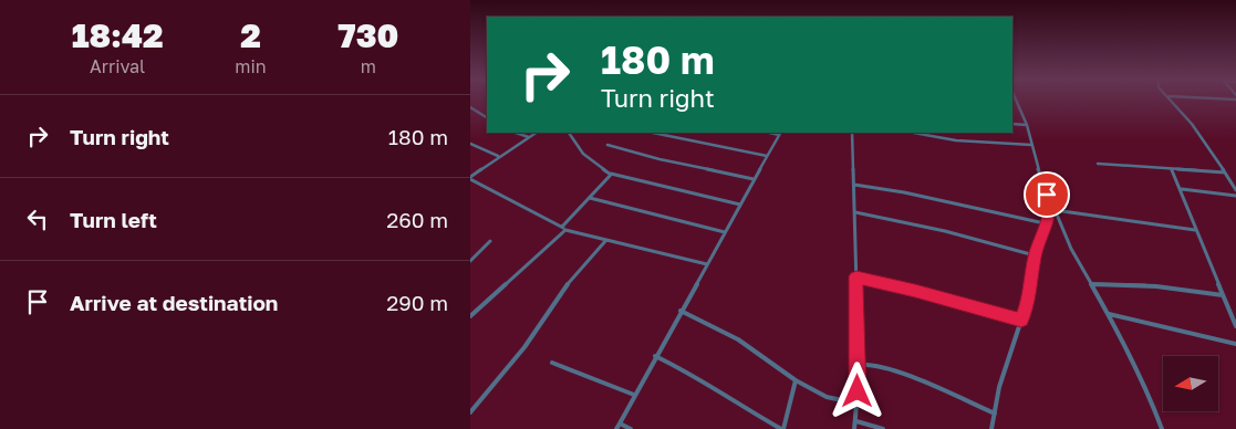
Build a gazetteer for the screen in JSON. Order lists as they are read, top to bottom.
{
  "north": "left",
  "page": {
    "eta": [
      "18:42",
      "Arrival",
      "2",
      "min",
      "730",
      "m"
    ],
    "turn": ["180 m", "Turn right"],
    "list": [
      {
        "name": "Turn right",
        "value": "180 m"
      },
      {
        "name": "Turn left",
        "value": "260 m"
      },
      {
        "name": "Arrive at destination",
        "value": "290 m"
      }
    ]
  }
}
